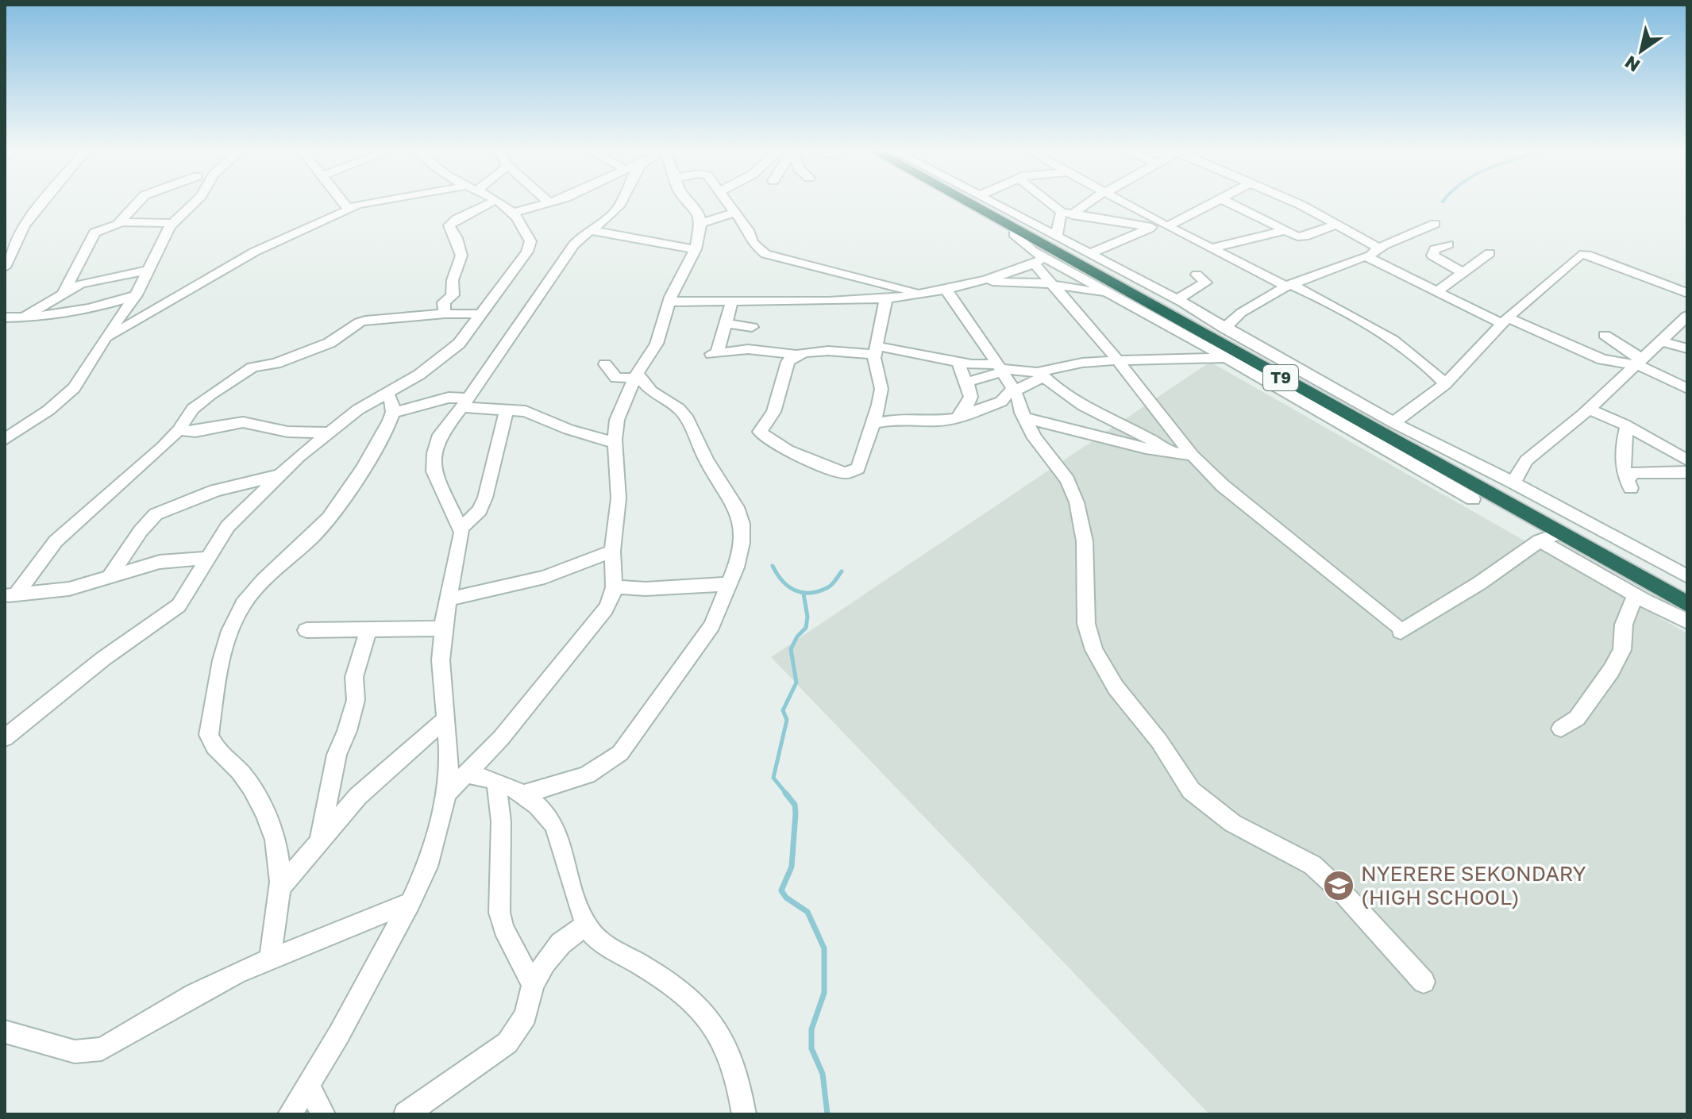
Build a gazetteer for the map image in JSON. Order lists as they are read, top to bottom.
{
  "streets": {
    "highway": ["T9"]
  },
  "places": {
    "school or university": ["NYERERE SEKONDARY (HIGH SCHOOL)"]
  },
  "north": "bottom left"
}
